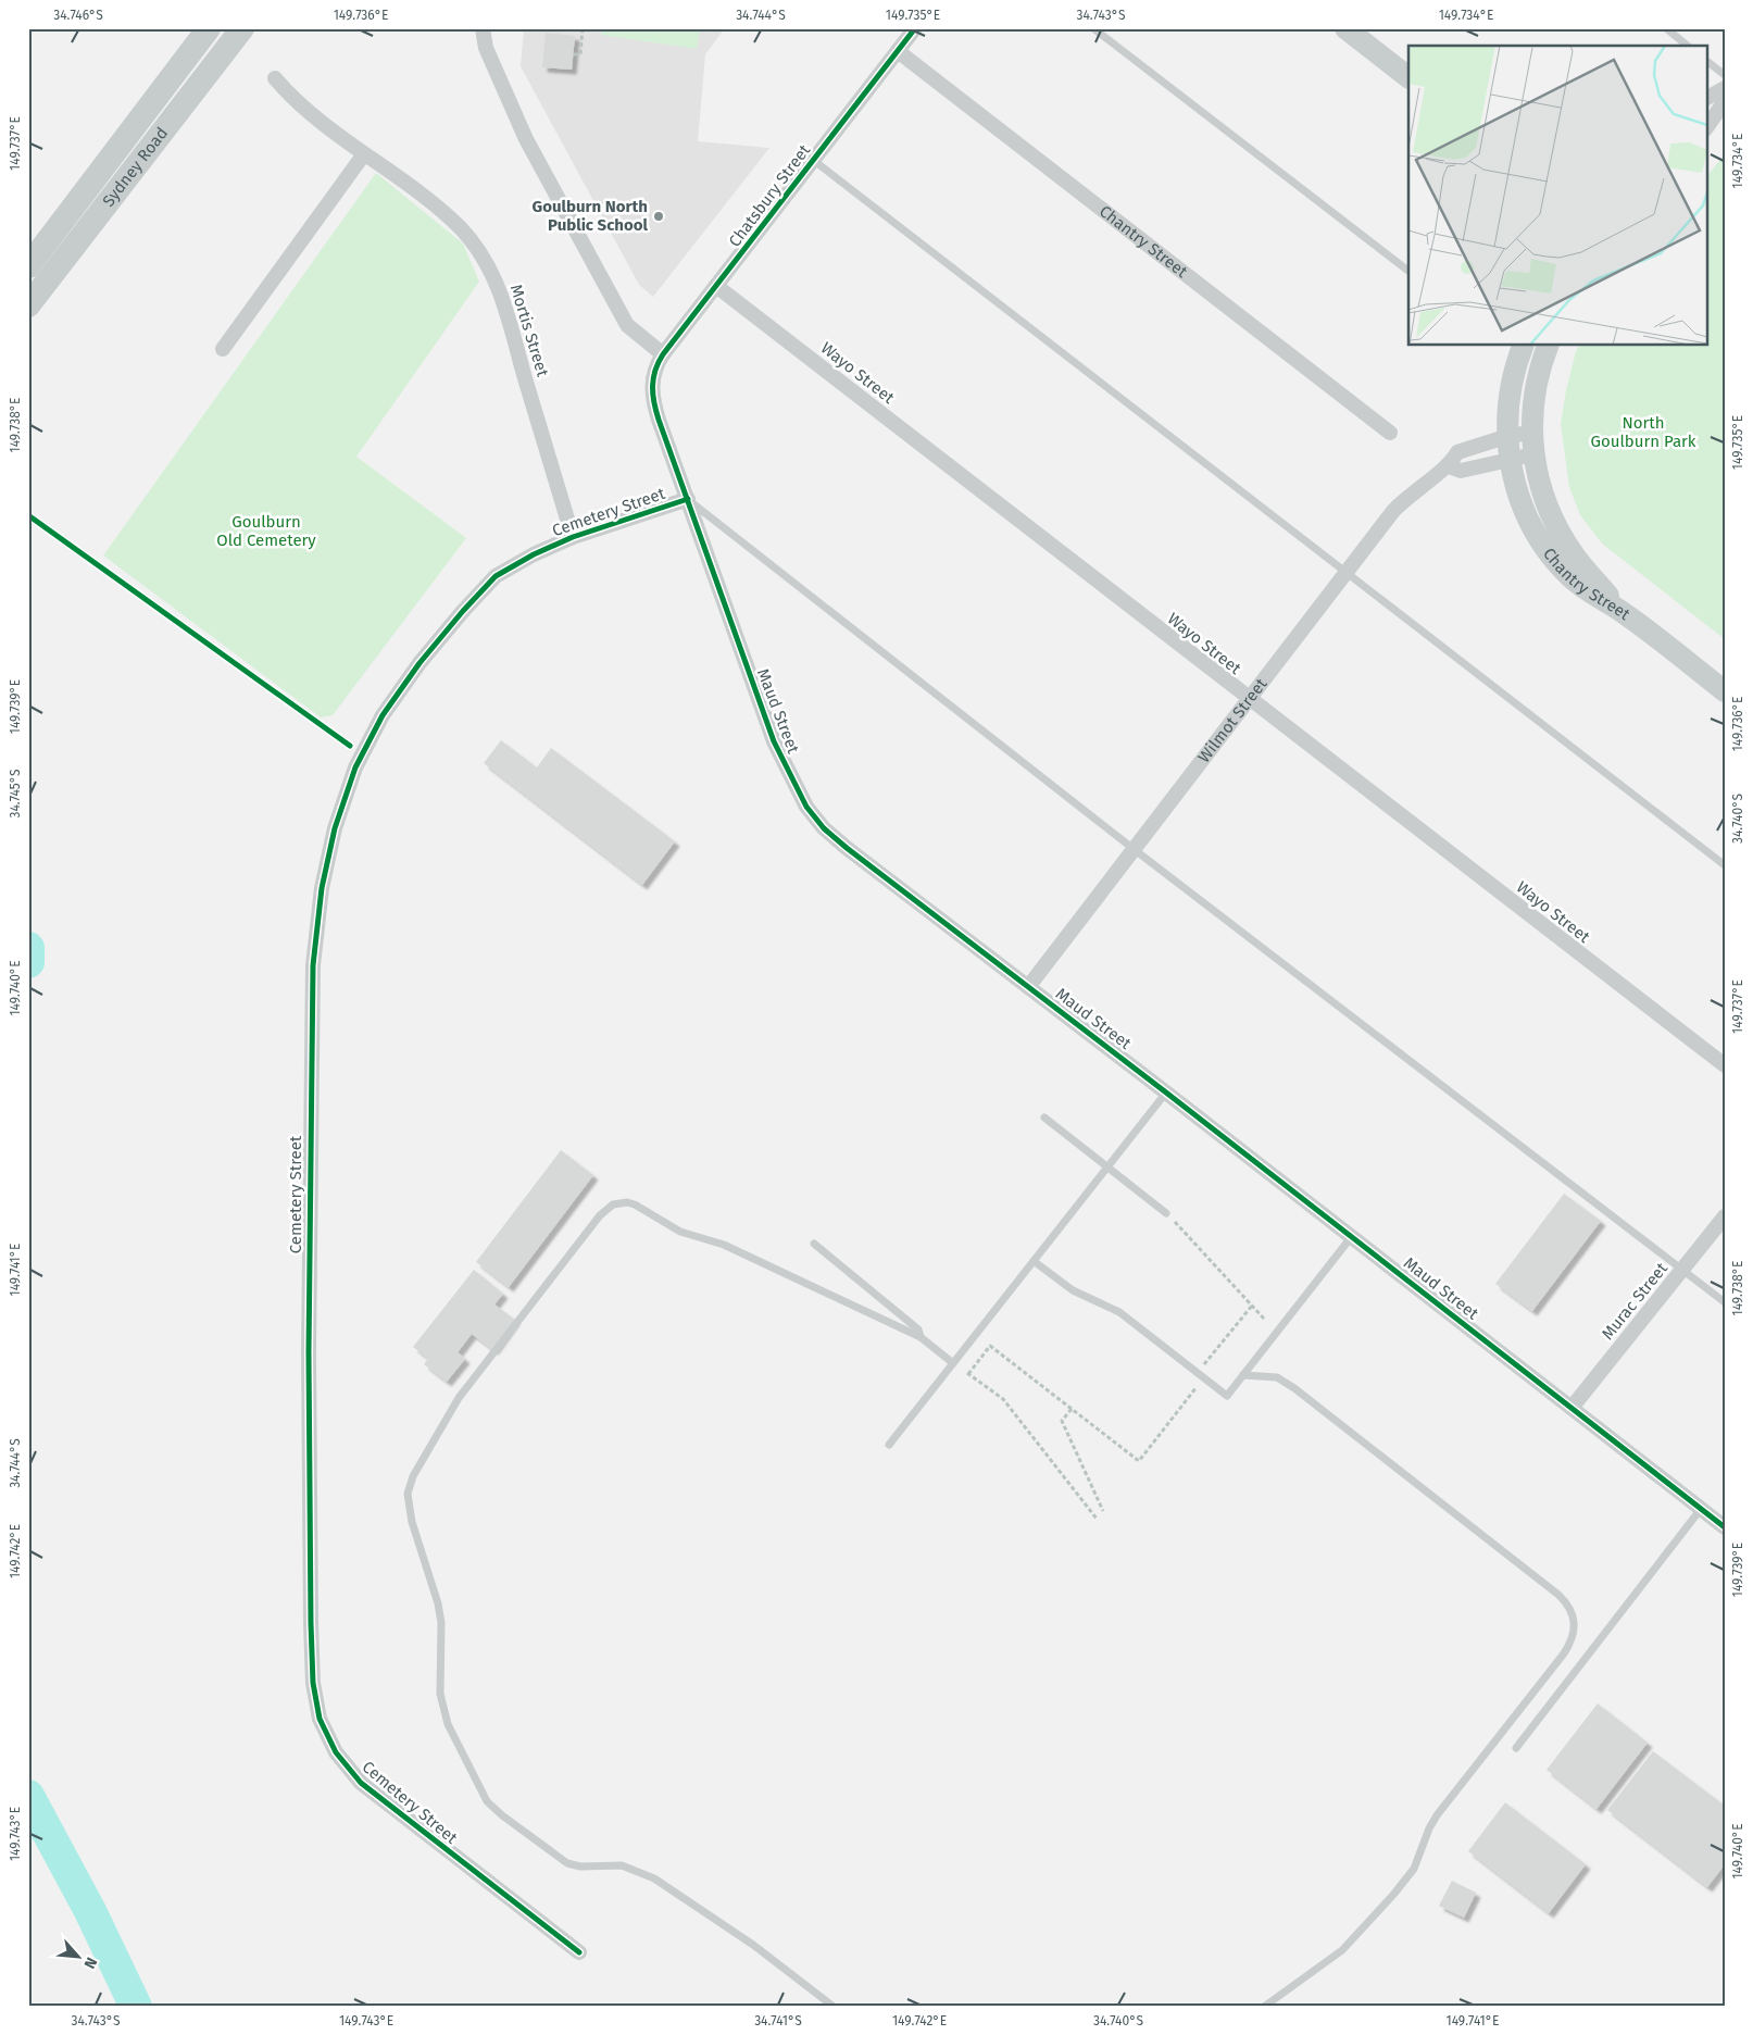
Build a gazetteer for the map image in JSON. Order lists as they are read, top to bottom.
{
  "streets": {
    "main road": ["Sydney Road", "Chantry Street"],
    "street": [
      "Chatsbury Street",
      "Mortis Street",
      "Wayo Street",
      "Cemetery Street",
      "Maud Street",
      "Wilmot Street",
      "Murac Street"
    ]
  },
  "crossings": [
    ["Chatsbury Street", "Chantry Street"],
    ["Chatsbury Street", "Wayo Street"],
    ["Chatsbury Street", "Maud Street"],
    ["Chantry Street", "Wilmot Street"],
    ["Mortis Street", "Cemetery Street"],
    ["Wayo Street", "Wilmot Street"],
    ["Cemetery Street", "Maud Street"],
    ["Maud Street", "Wilmot Street"],
    ["Maud Street", "Murac Street"]
  ],
  "parks": ["North Goulburn Park", "Goulburn Old Cemetery"],
  "places": ["Goulburn North Public School"],
  "north": "bottom right",
  "coordinates": [
    "34.746°S",
    "149.736°E",
    "34.744°S",
    "149.735°E",
    "34.743°S",
    "149.734°E",
    "149.737°E",
    "149.738°E",
    "149.739°E",
    "34.745°S",
    "34.740°S",
    "149.740°E",
    "149.741°E",
    "149.742°E",
    "149.743°E",
    "34.741°S"
  ]
}
